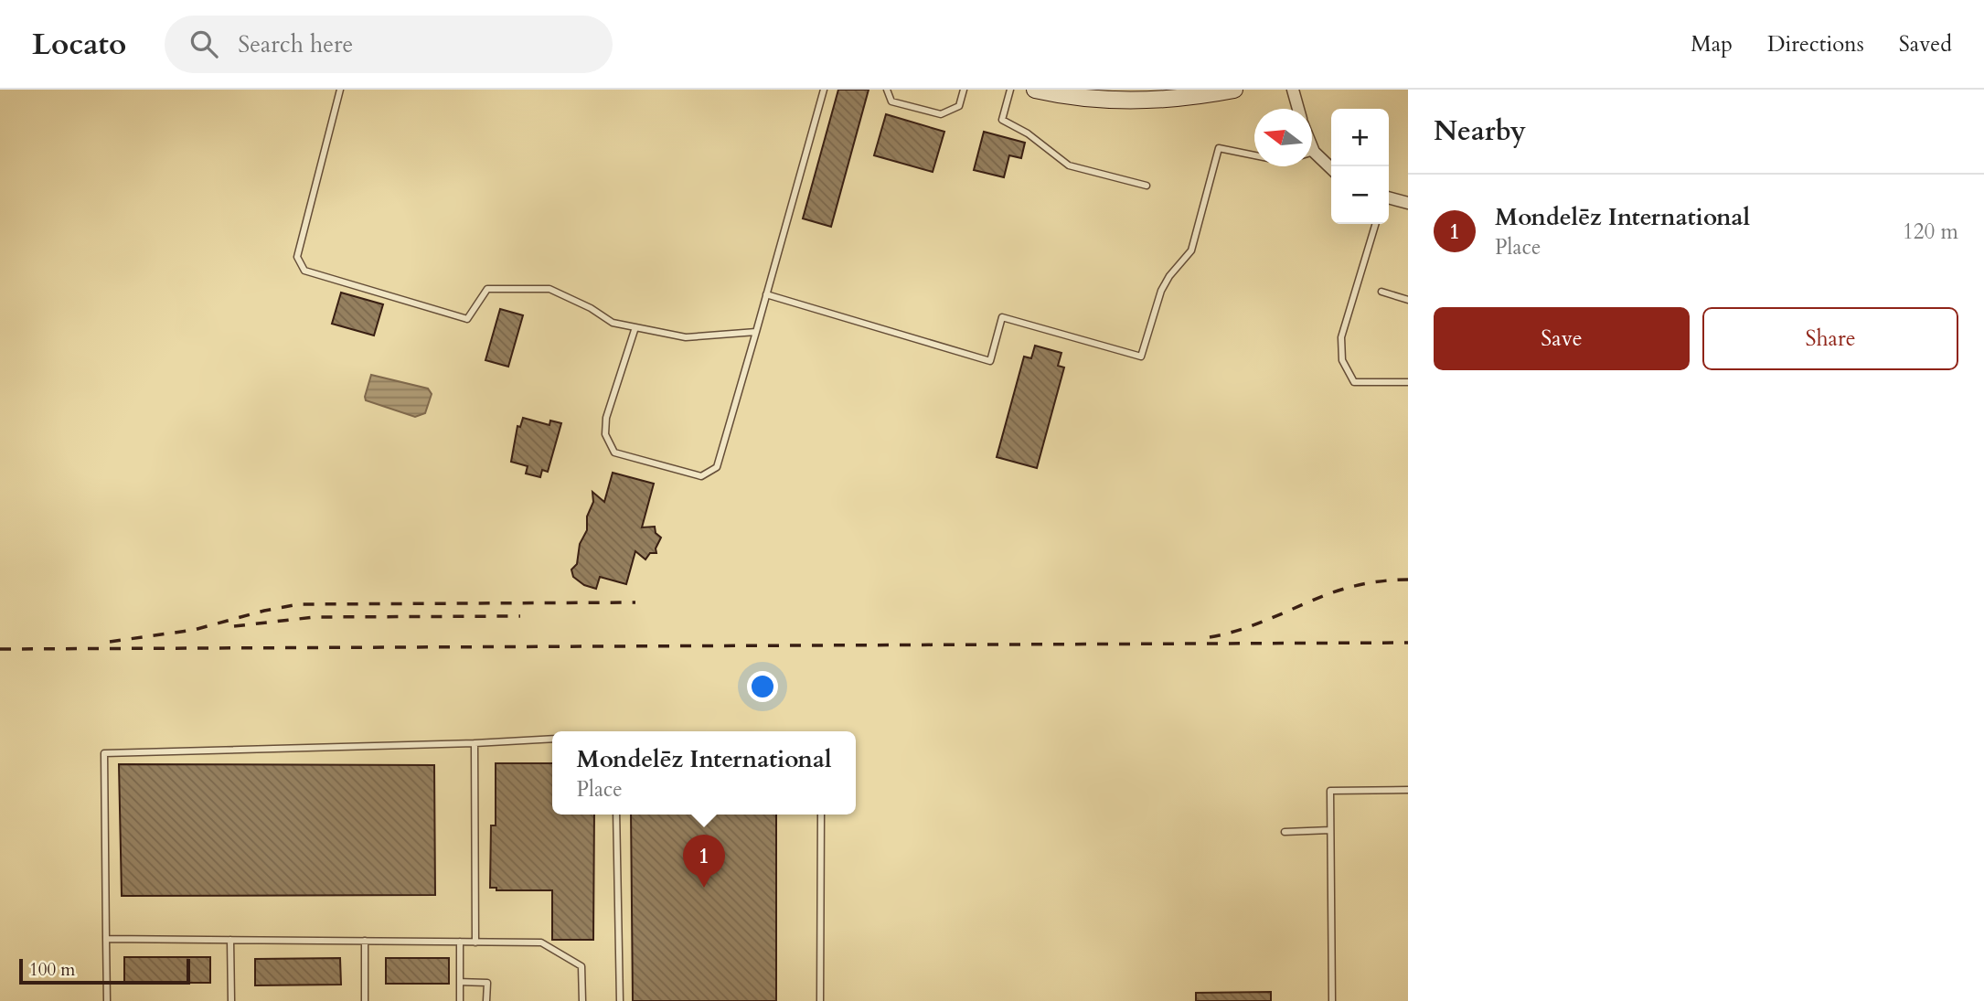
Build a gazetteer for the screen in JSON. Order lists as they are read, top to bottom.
{
  "scale_bar": "100 m",
  "north": "left",
  "page": {
    "header": "Locato",
    "search": "Search here",
    "nav": ["Map", "Directions", "Saved"],
    "heading": "Nearby",
    "map_buttons": ["+", "−"],
    "list": [
      {
        "mark": "1",
        "name": "Mondelēz International",
        "note": "Place",
        "value": "120 m"
      }
    ],
    "buttons": ["Save", "Share"],
    "popup": ["Mondelēz International", "Place"],
    "pins": "1",
    "scale": "100 m"
  }
}
